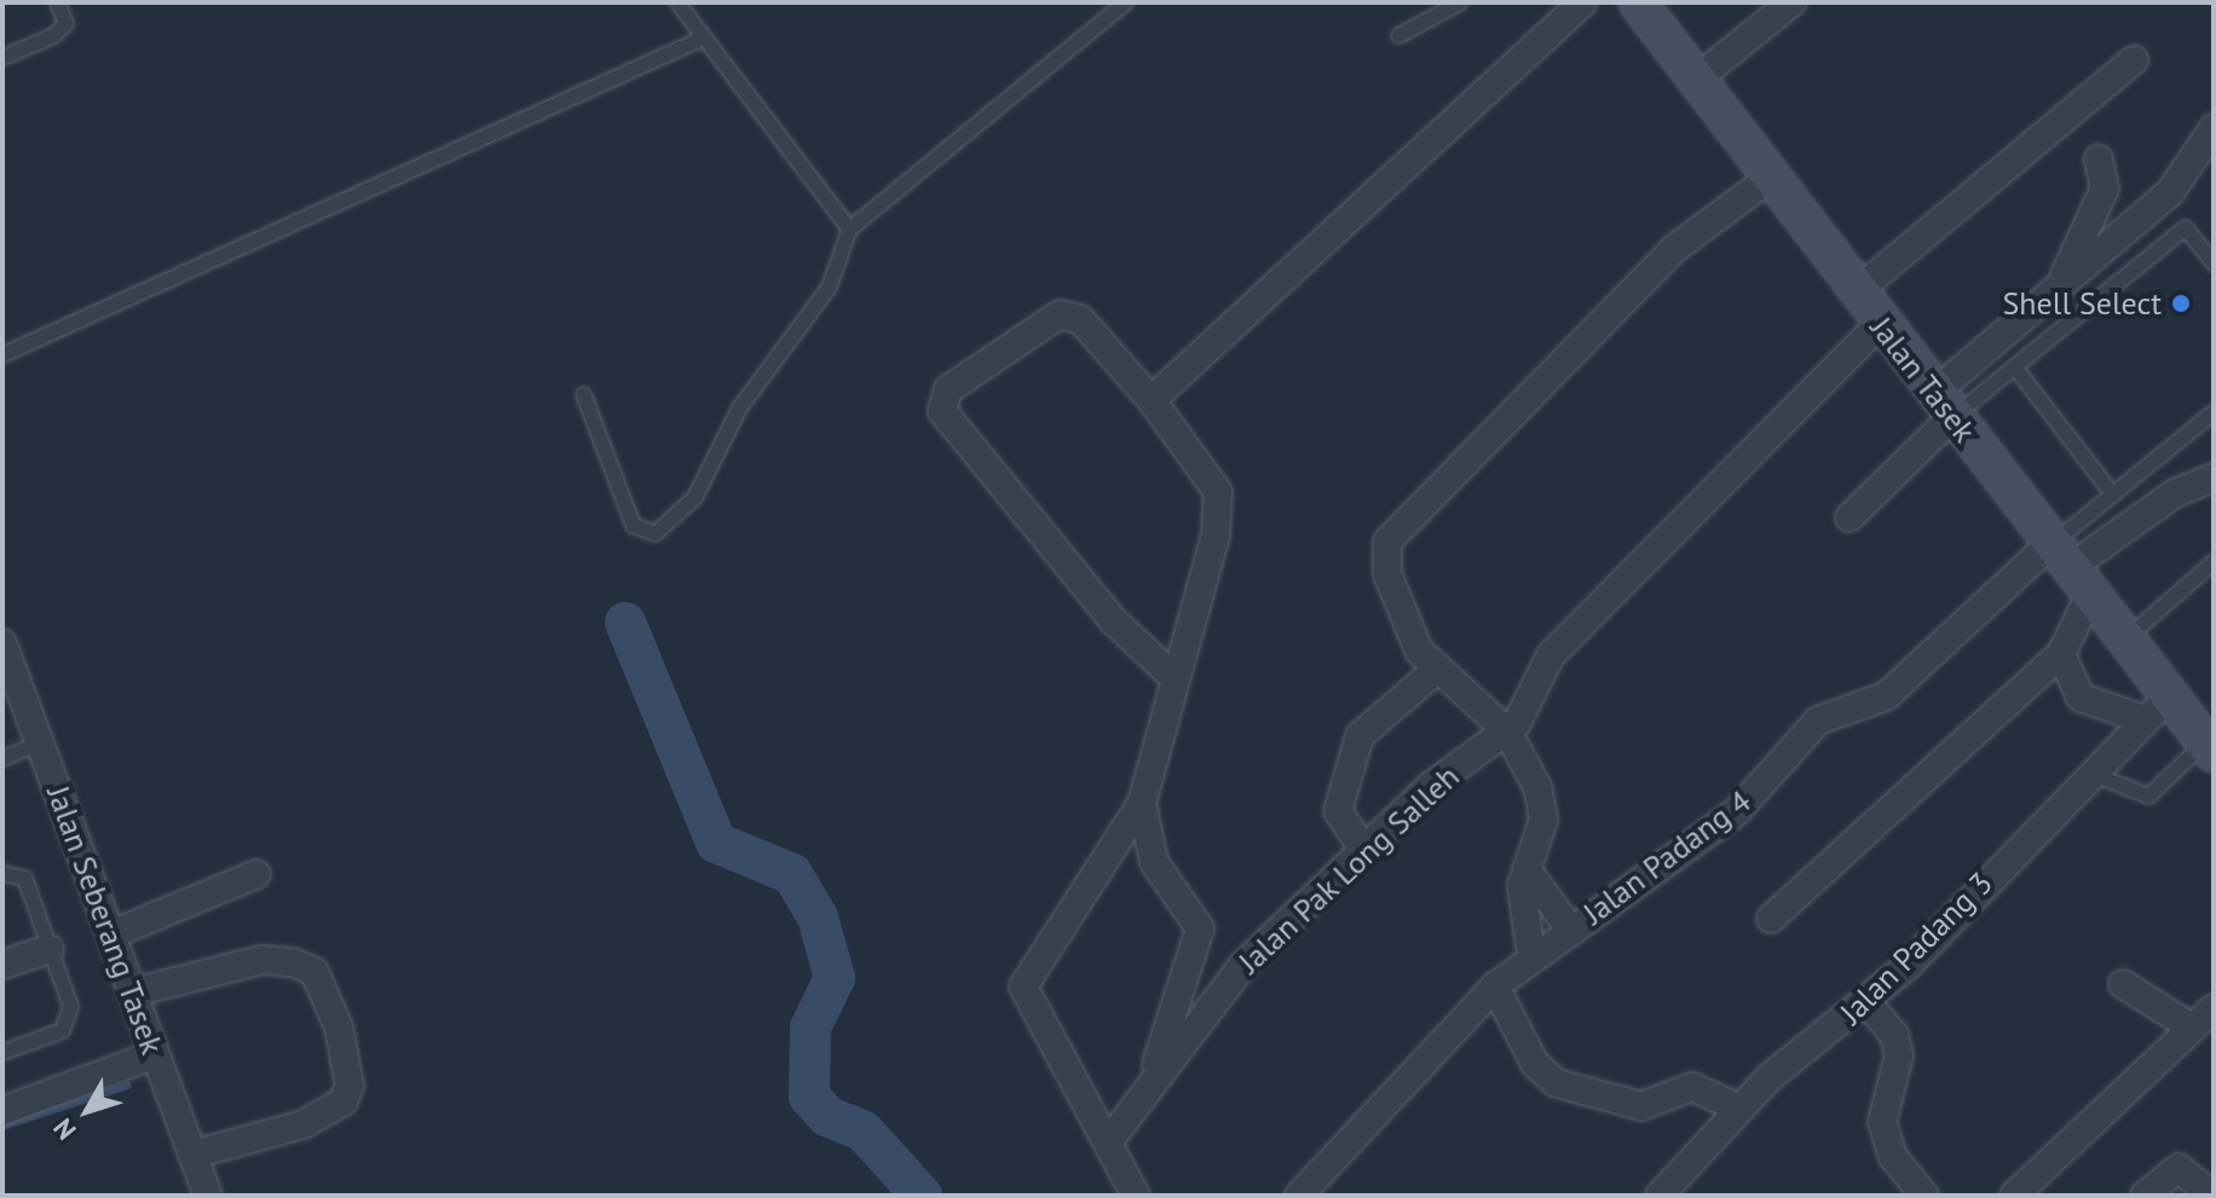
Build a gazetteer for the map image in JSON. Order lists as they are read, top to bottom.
{
  "streets": {
    "main road": ["Jalan Tasek"],
    "street": [
      "Jalan Padang 4",
      "Jalan Pak Long Salleh",
      "Jalan Seberang Tasek",
      "Jalan Padang 3"
    ]
  },
  "crossings": [
    ["Jalan Tasek", "Jalan Padang 4"],
    ["Jalan Tasek", "Jalan Pak Long Salleh"],
    ["Jalan Tasek", "Jalan Padang 3"]
  ],
  "places": ["Shell Select"],
  "north": "bottom left"
}
